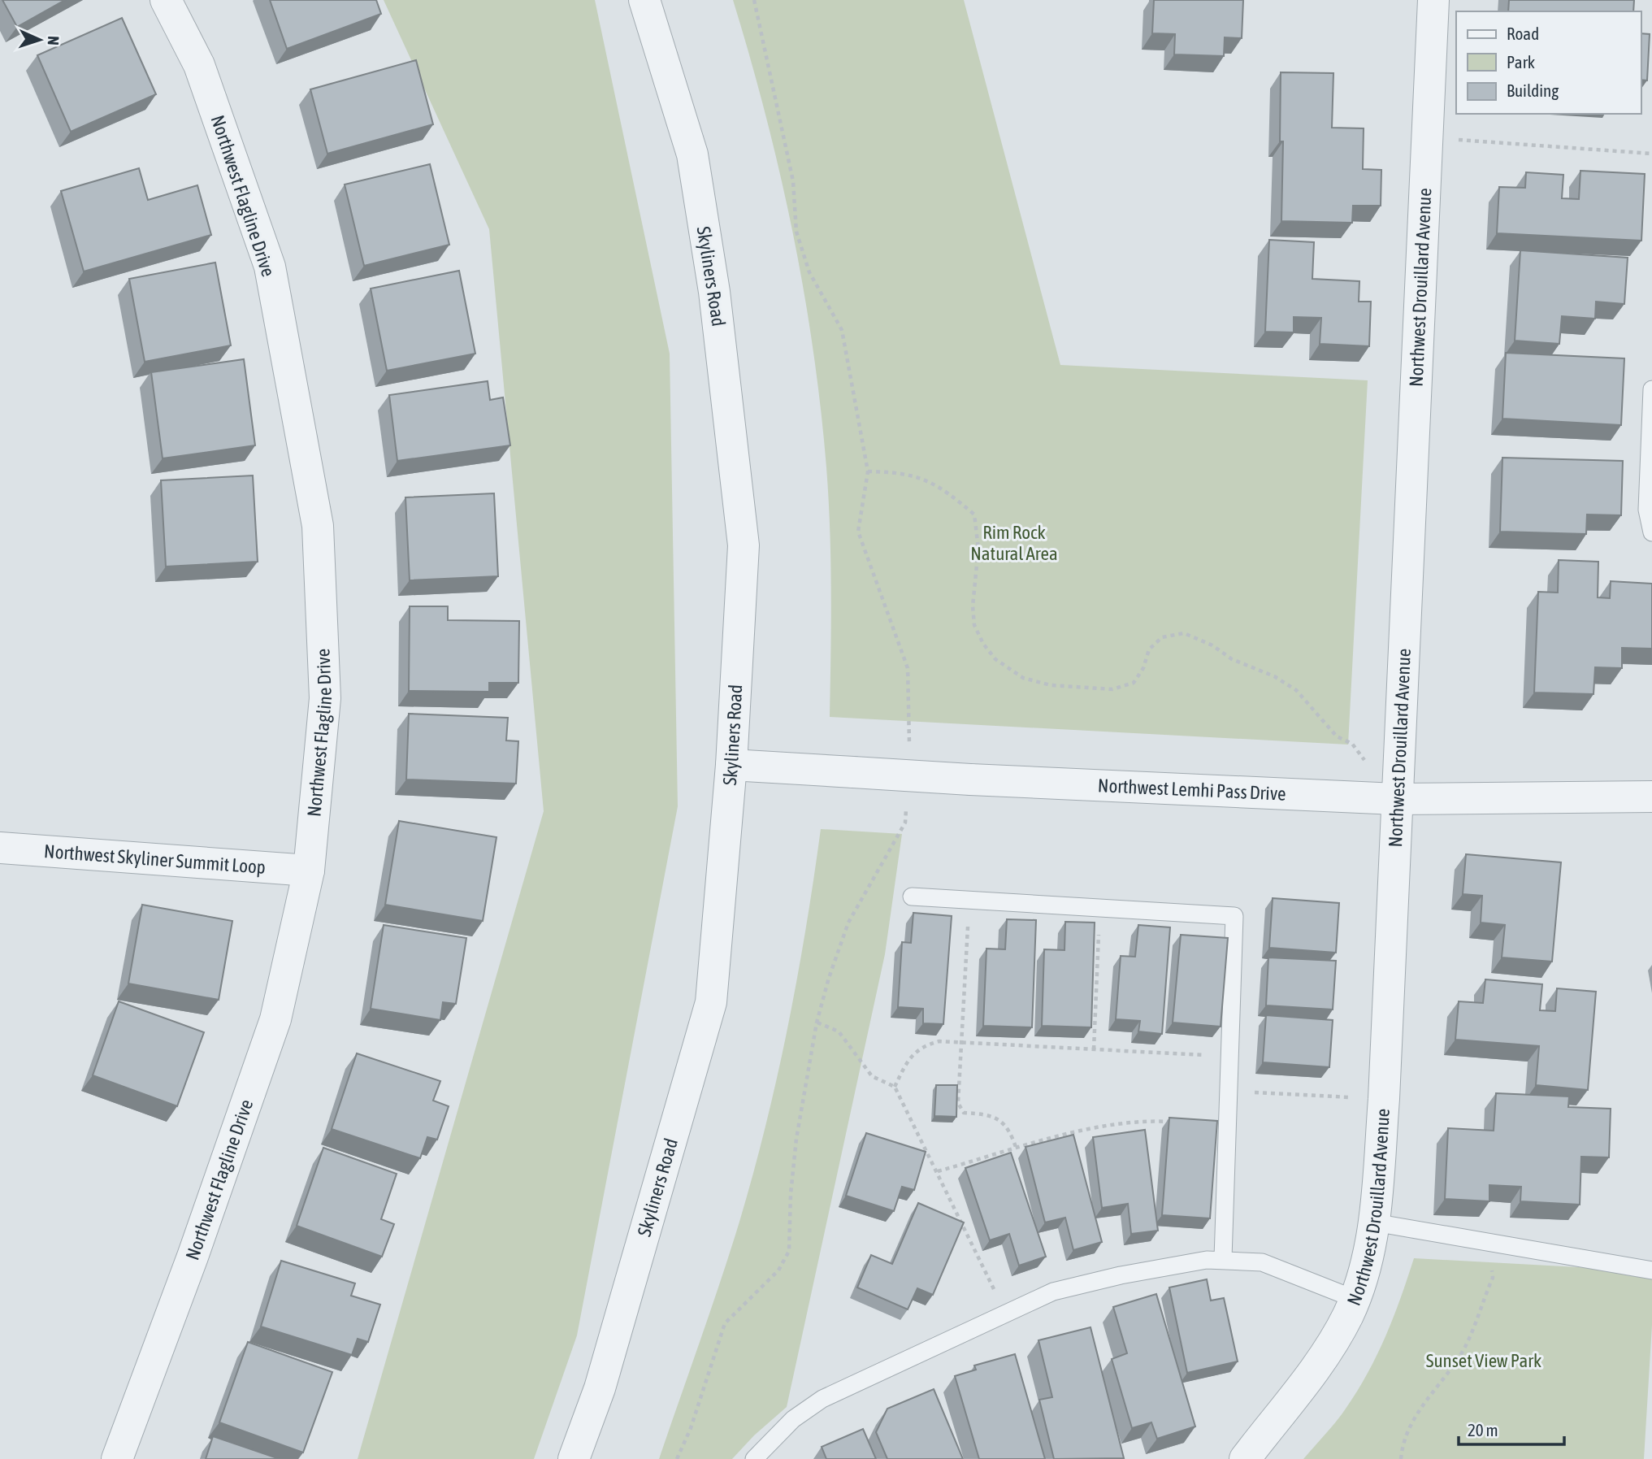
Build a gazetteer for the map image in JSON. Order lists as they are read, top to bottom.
{
  "streets": {
    "street": [
      "Northwest Flagline Drive",
      "Skyliners Road",
      "Northwest Drouillard Avenue",
      "Northwest Lemhi Pass Drive",
      "Northwest Skyliner Summit Loop"
    ]
  },
  "crossings": [
    ["Northwest Flagline Drive", "Northwest Skyliner Summit Loop"],
    ["Skyliners Road", "Northwest Lemhi Pass Drive"],
    ["Northwest Drouillard Avenue", "Northwest Lemhi Pass Drive"]
  ],
  "parks": ["Rim Rock Natural Area", "Sunset View Park"],
  "legend": ["Road", "Park", "Building"],
  "scale_bar": "20 m",
  "north": "right"
}
